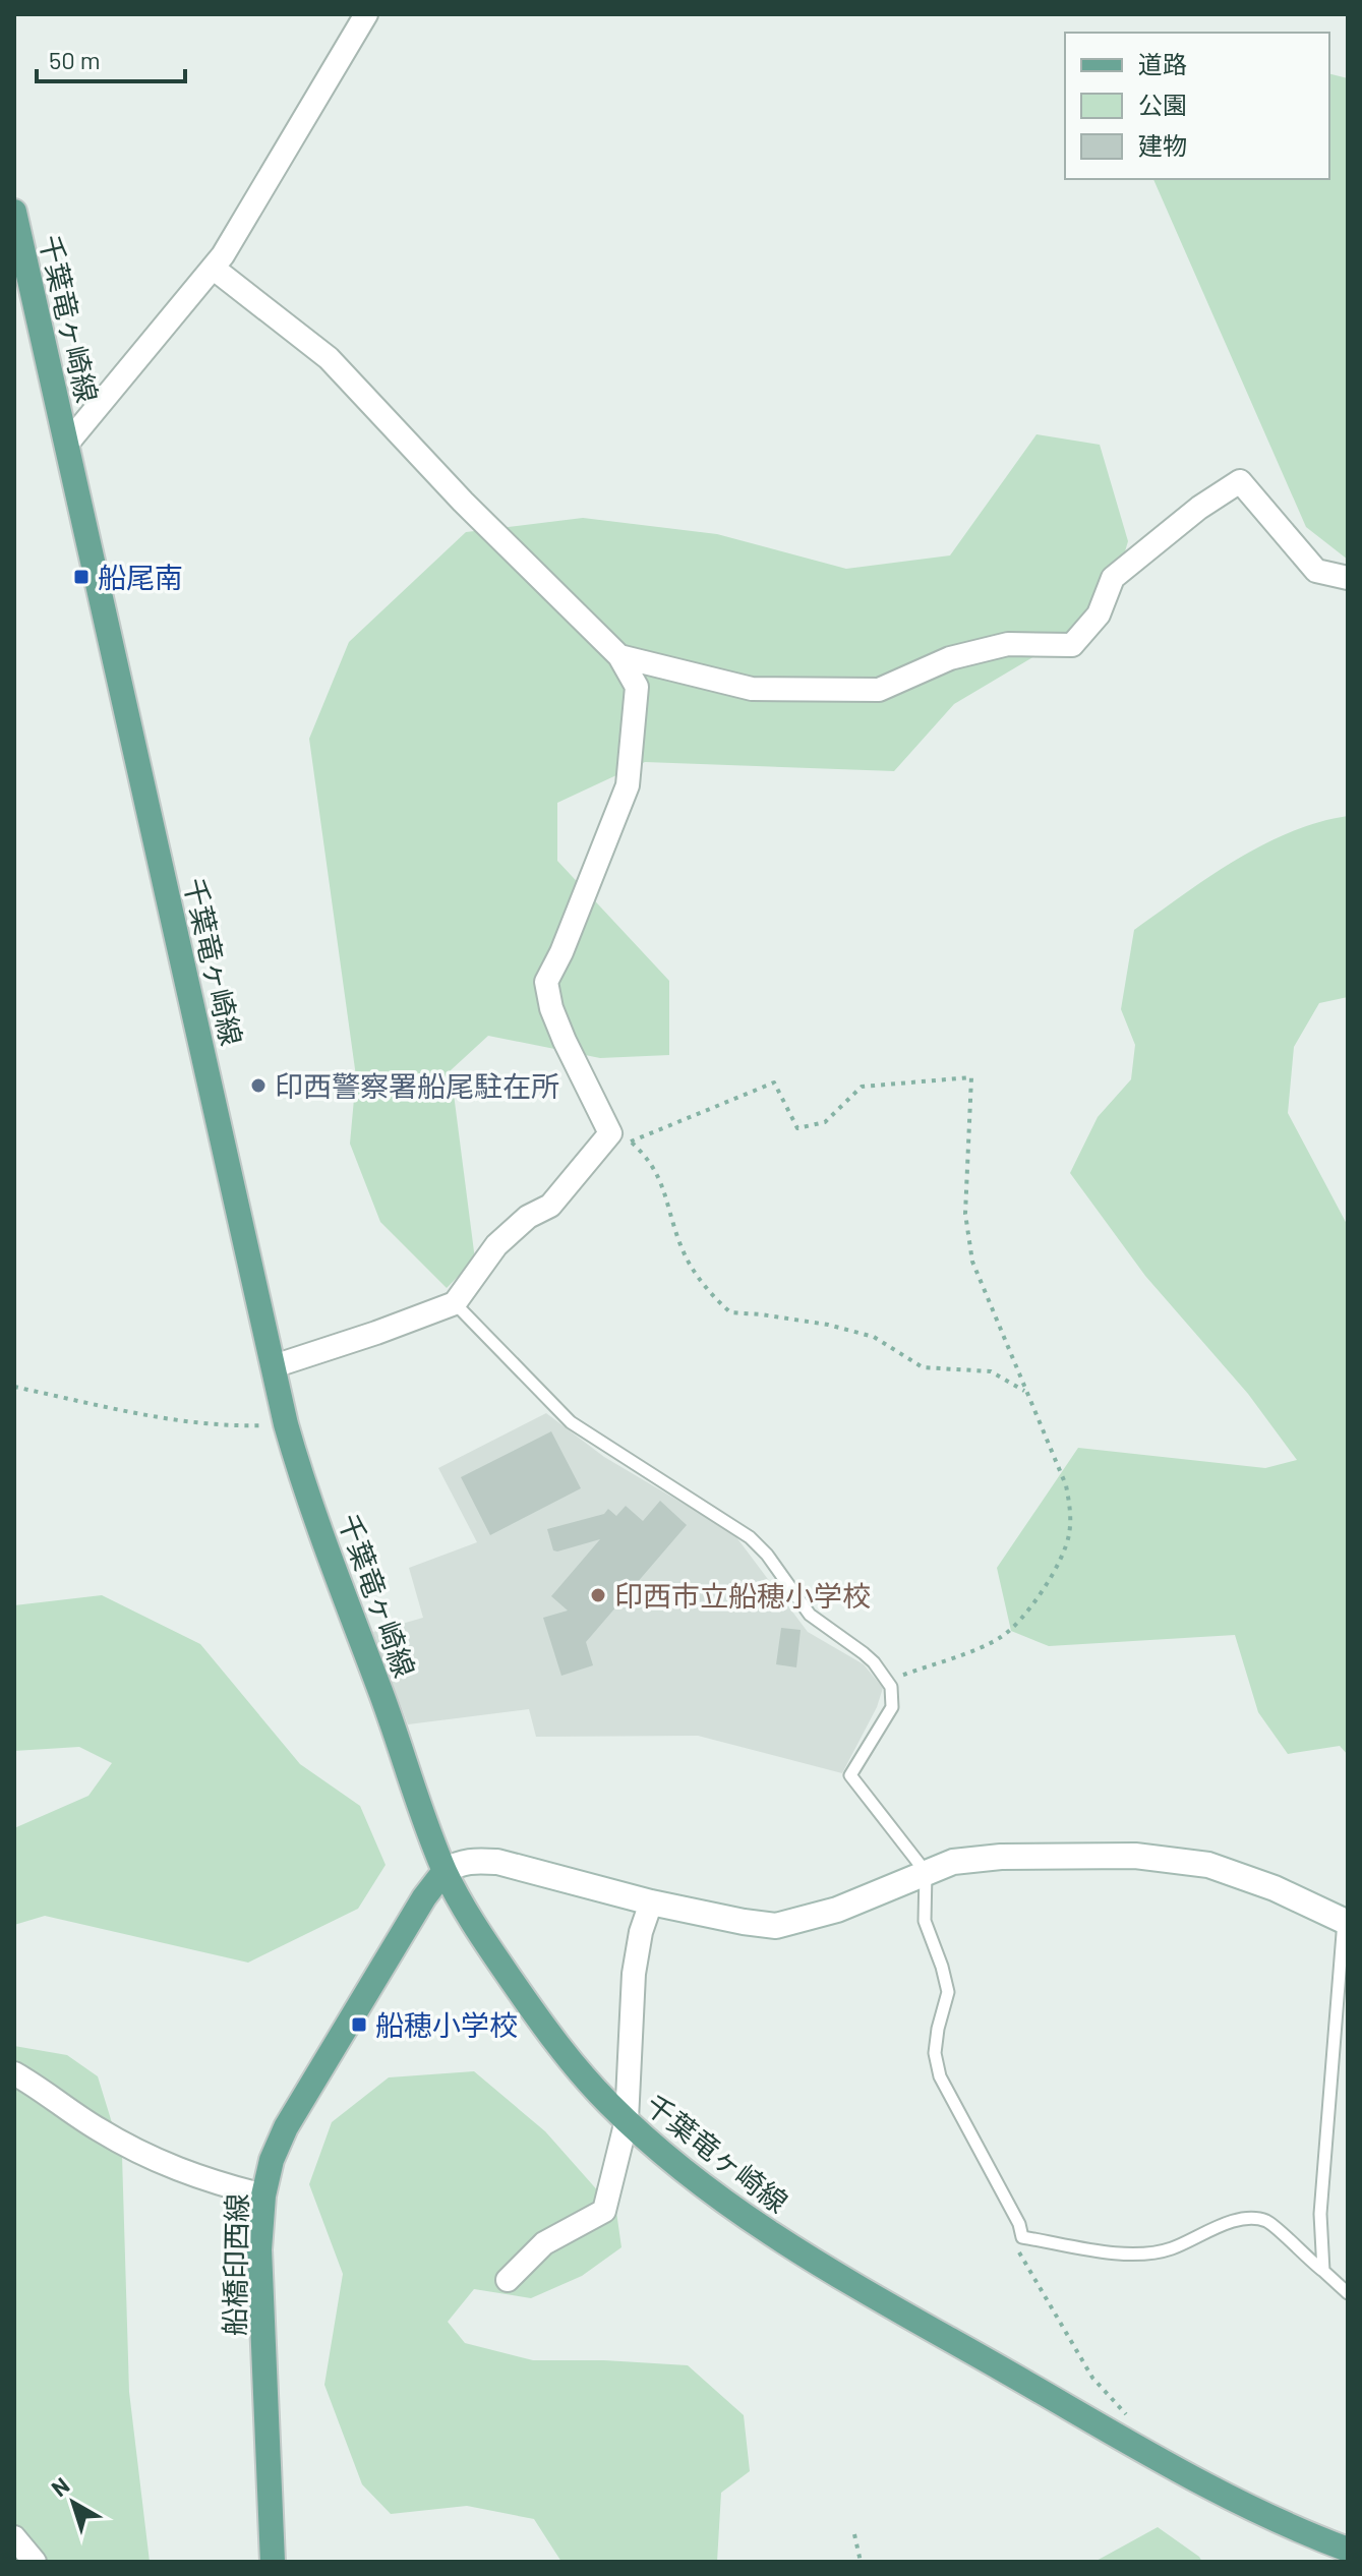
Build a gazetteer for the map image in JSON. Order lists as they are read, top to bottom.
{
  "streets": {
    "main road": ["千葉竜ヶ崎線", "船橋印西線"]
  },
  "crossings": [
    ["千葉竜ヶ崎線", "船橋印西線"]
  ],
  "places": {
    "transit": ["船尾南", "船穂小学校"],
    "other": ["印西警察署船尾駐在所", "印西市立船穂小学校"]
  },
  "legend": ["道路", "公園", "建物"],
  "scale_bar": "50 m",
  "north": "top left"
}
